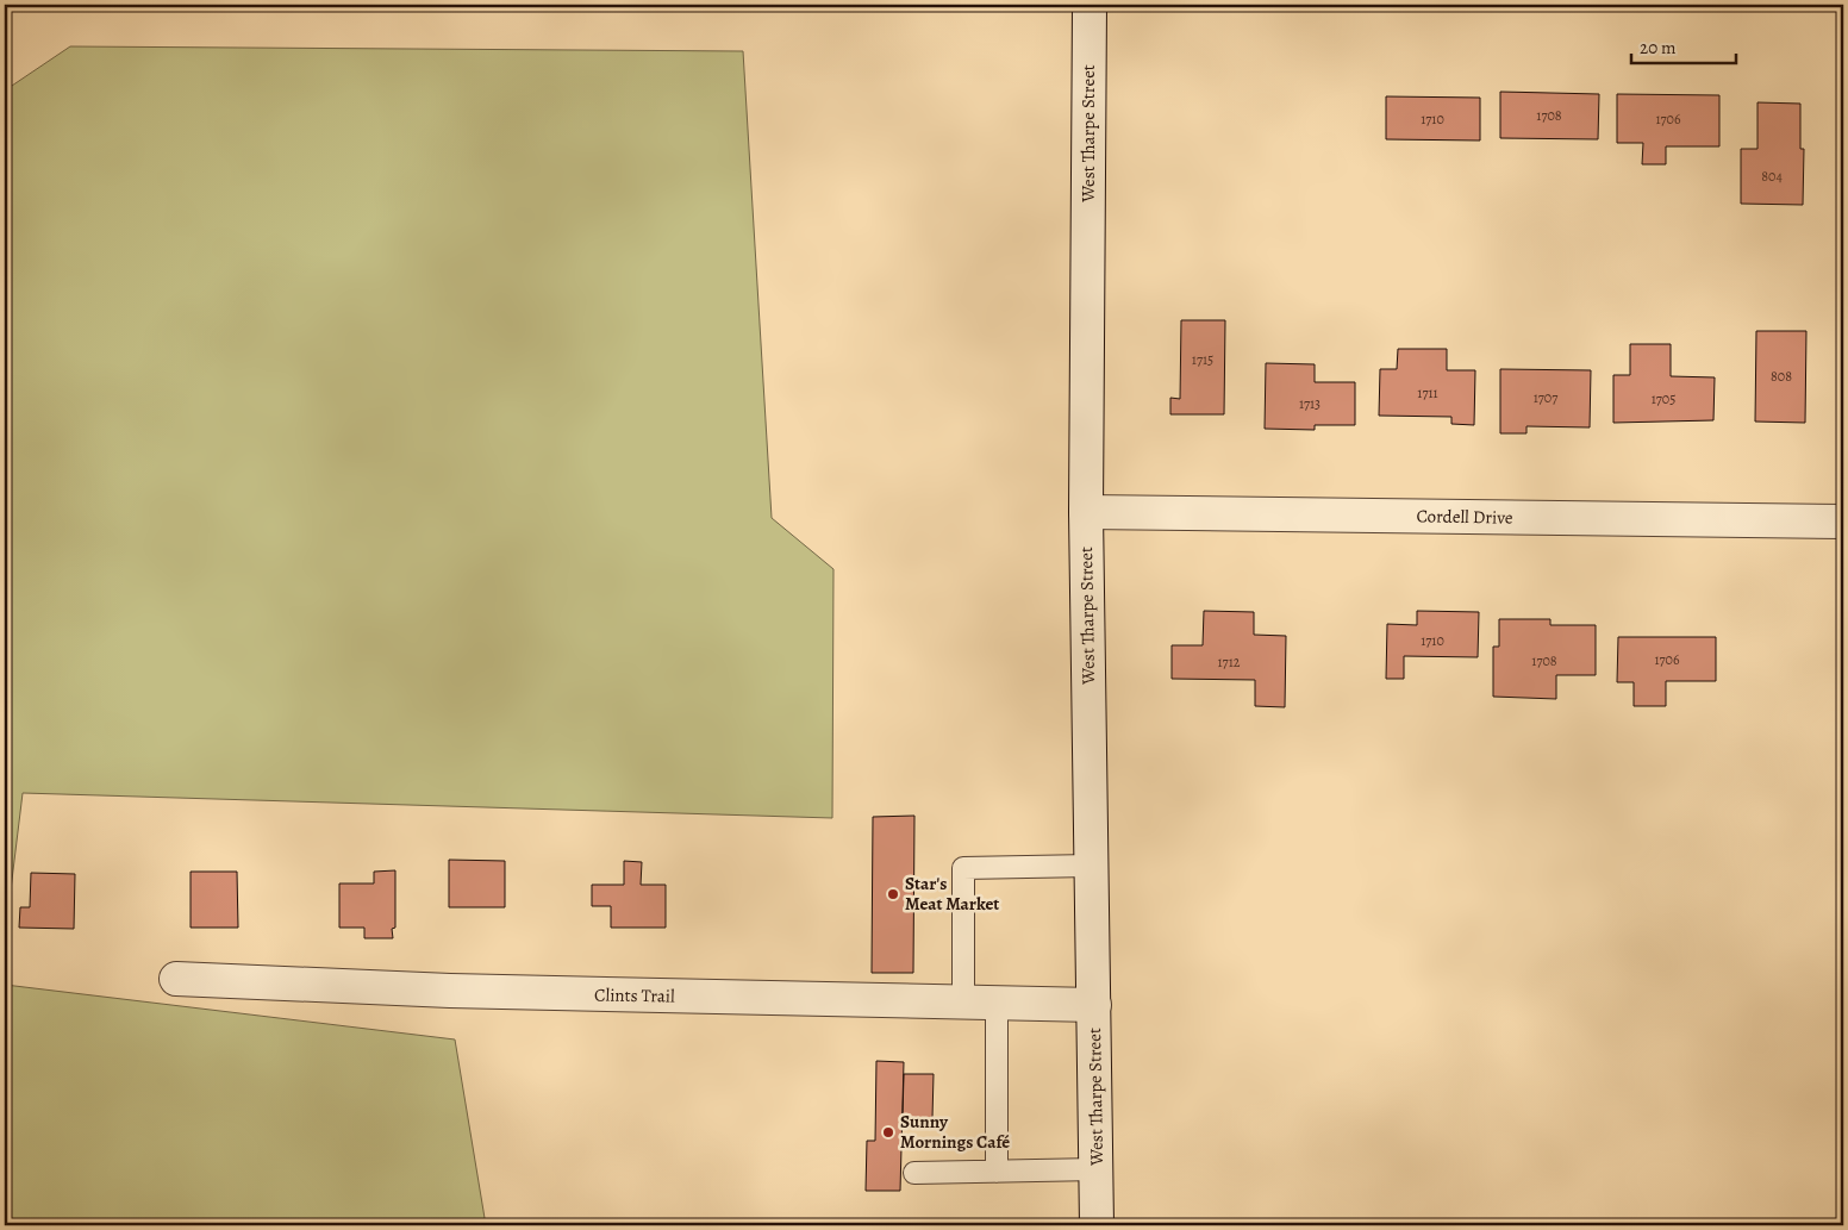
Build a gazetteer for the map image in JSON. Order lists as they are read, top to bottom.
{
  "streets": {
    "street": ["West Tharpe Street", "Cordell Drive", "Clints Trail"]
  },
  "crossings": [
    ["West Tharpe Street", "Cordell Drive"],
    ["West Tharpe Street", "Clints Trail"]
  ],
  "places": ["Star's Meat Market", "Sunny Mornings Café"],
  "house_numbers": [
    "1708",
    "1710",
    "1706",
    "804",
    "1715",
    "808",
    "1711",
    "1707",
    "1705",
    "1713",
    "1710",
    "1706",
    "1708",
    "1712"
  ],
  "scale_bar": "20 m"
}
